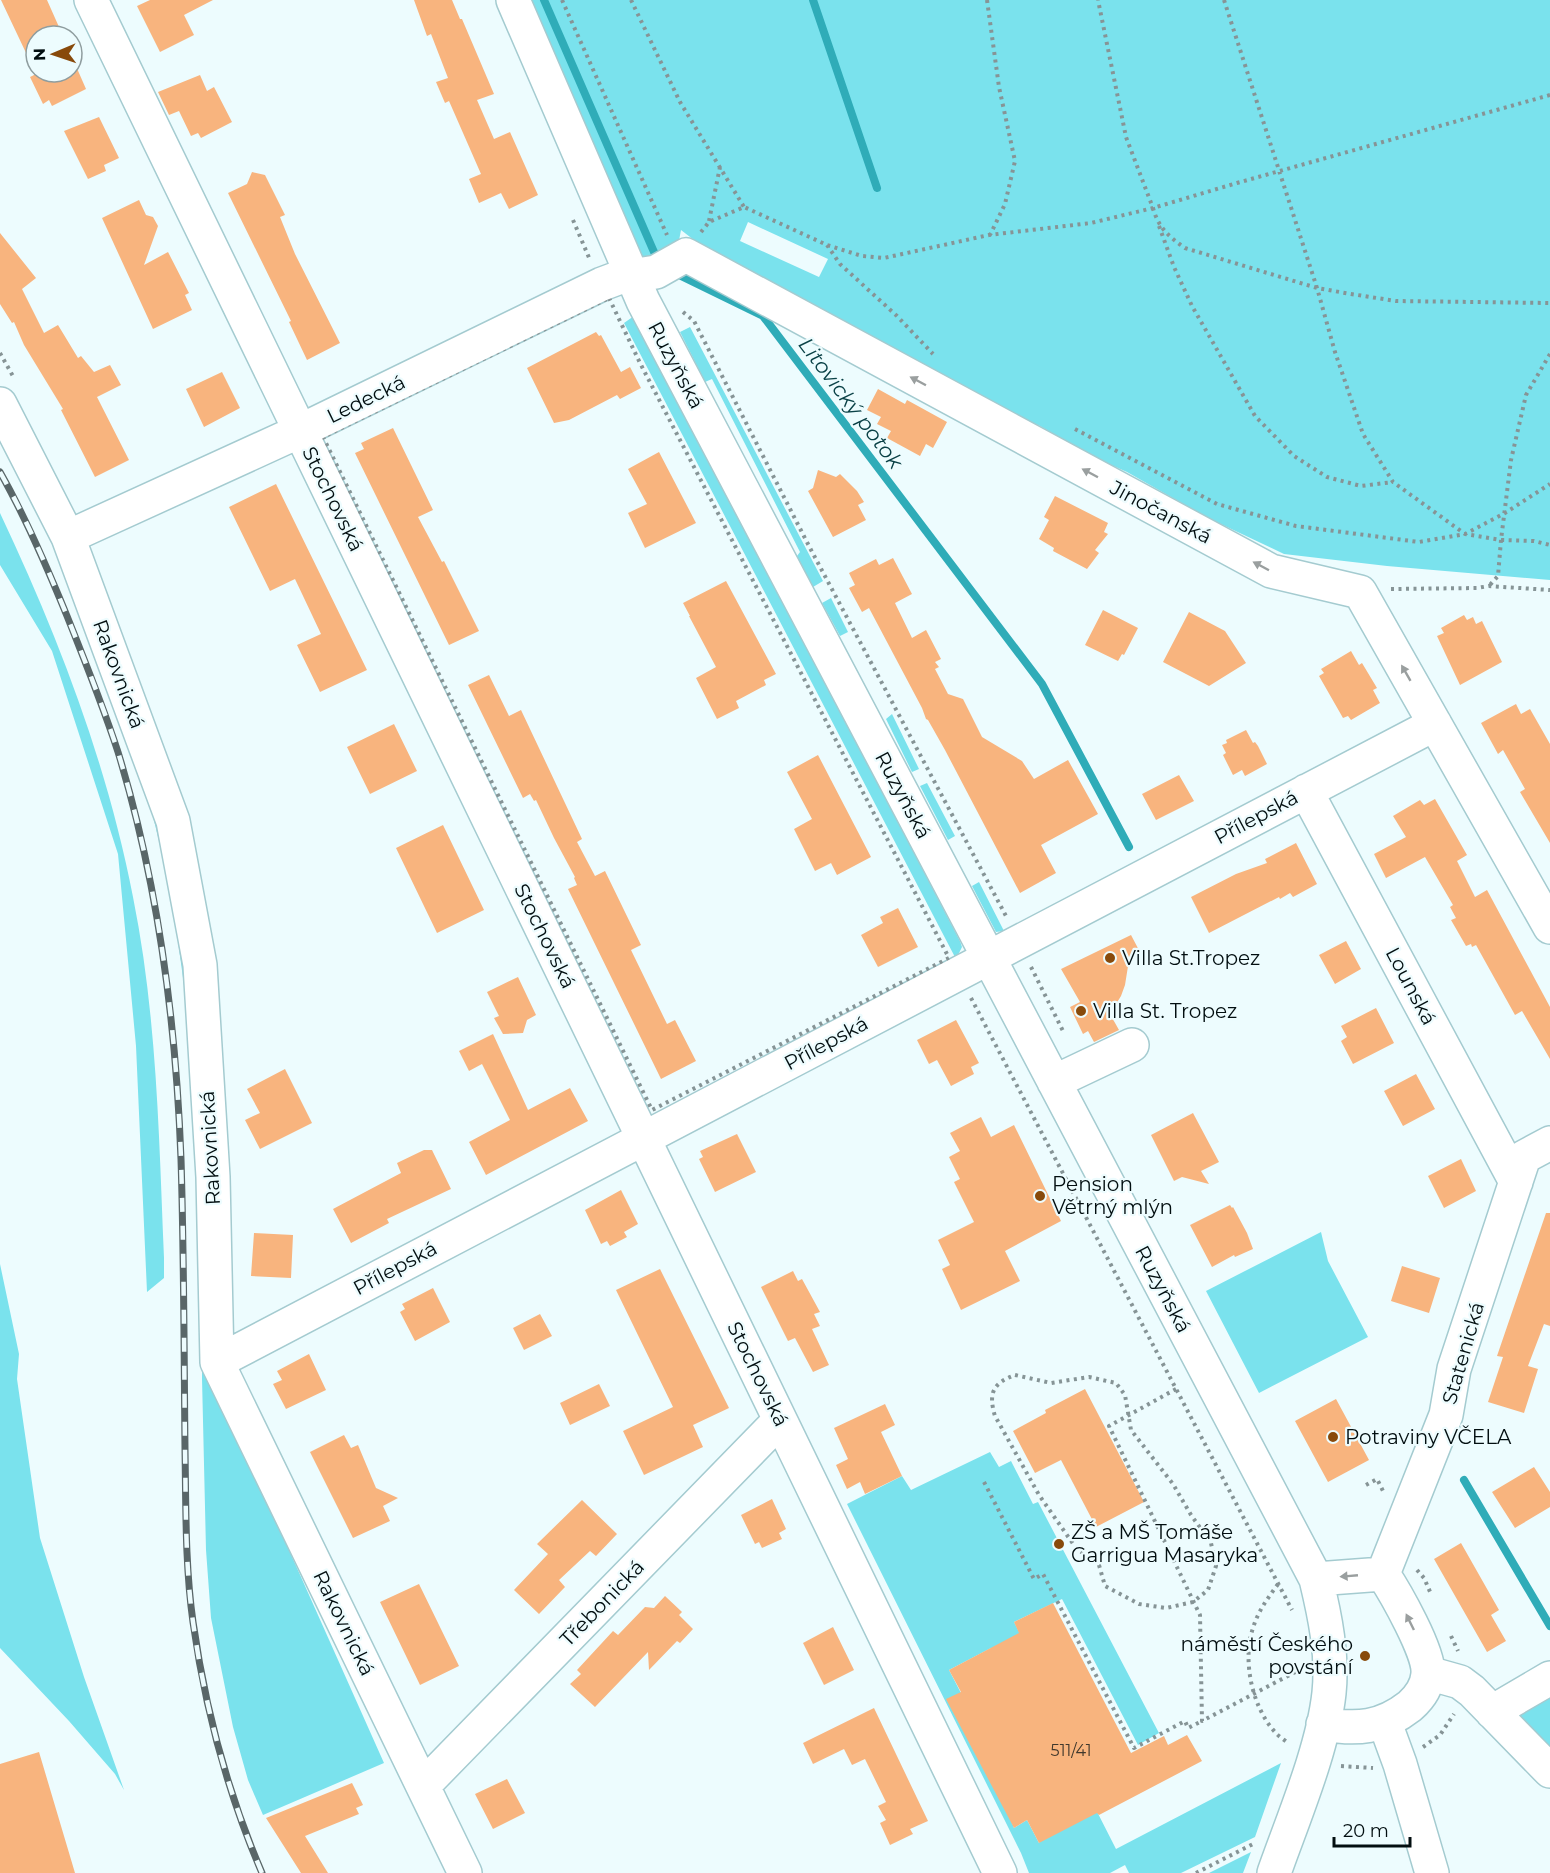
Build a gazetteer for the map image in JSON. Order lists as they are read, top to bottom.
{
  "streets": {
    "street": [
      "Ruzyňská",
      "Ledecká",
      "Stochovská",
      "Jinočanská",
      "Rakovnická",
      "Přílepská",
      "Lounská",
      "Statenická",
      "Třebonická"
    ]
  },
  "crossings": [
    ["Ruzyňská", "Ledecká"],
    ["Ruzyňská", "Jinočanská"],
    ["Ruzyňská", "Přílepská"],
    ["Ledecká", "Stochovská"],
    ["Ledecká", "Jinočanská"],
    ["Ledecká", "Rakovnická"],
    ["Stochovská", "Přílepská"],
    ["Stochovská", "Třebonická"],
    ["Rakovnická", "Přílepská"],
    ["Rakovnická", "Třebonická"],
    ["Přílepská", "Lounská"],
    ["Lounská", "Statenická"]
  ],
  "one_way": ["Jinočanská"],
  "water": ["Litovický potok"],
  "places": [
    "Villa St.Tropez",
    "Villa St. Tropez",
    "Pension Větrný mlýn",
    "Potraviny VČELA",
    "ZŠ a MŠ Tomáše Garrigua Masaryka",
    "náměstí Českého povstání"
  ],
  "house_numbers": ["511/41"],
  "scale_bar": "20 m",
  "north": "left"
}
